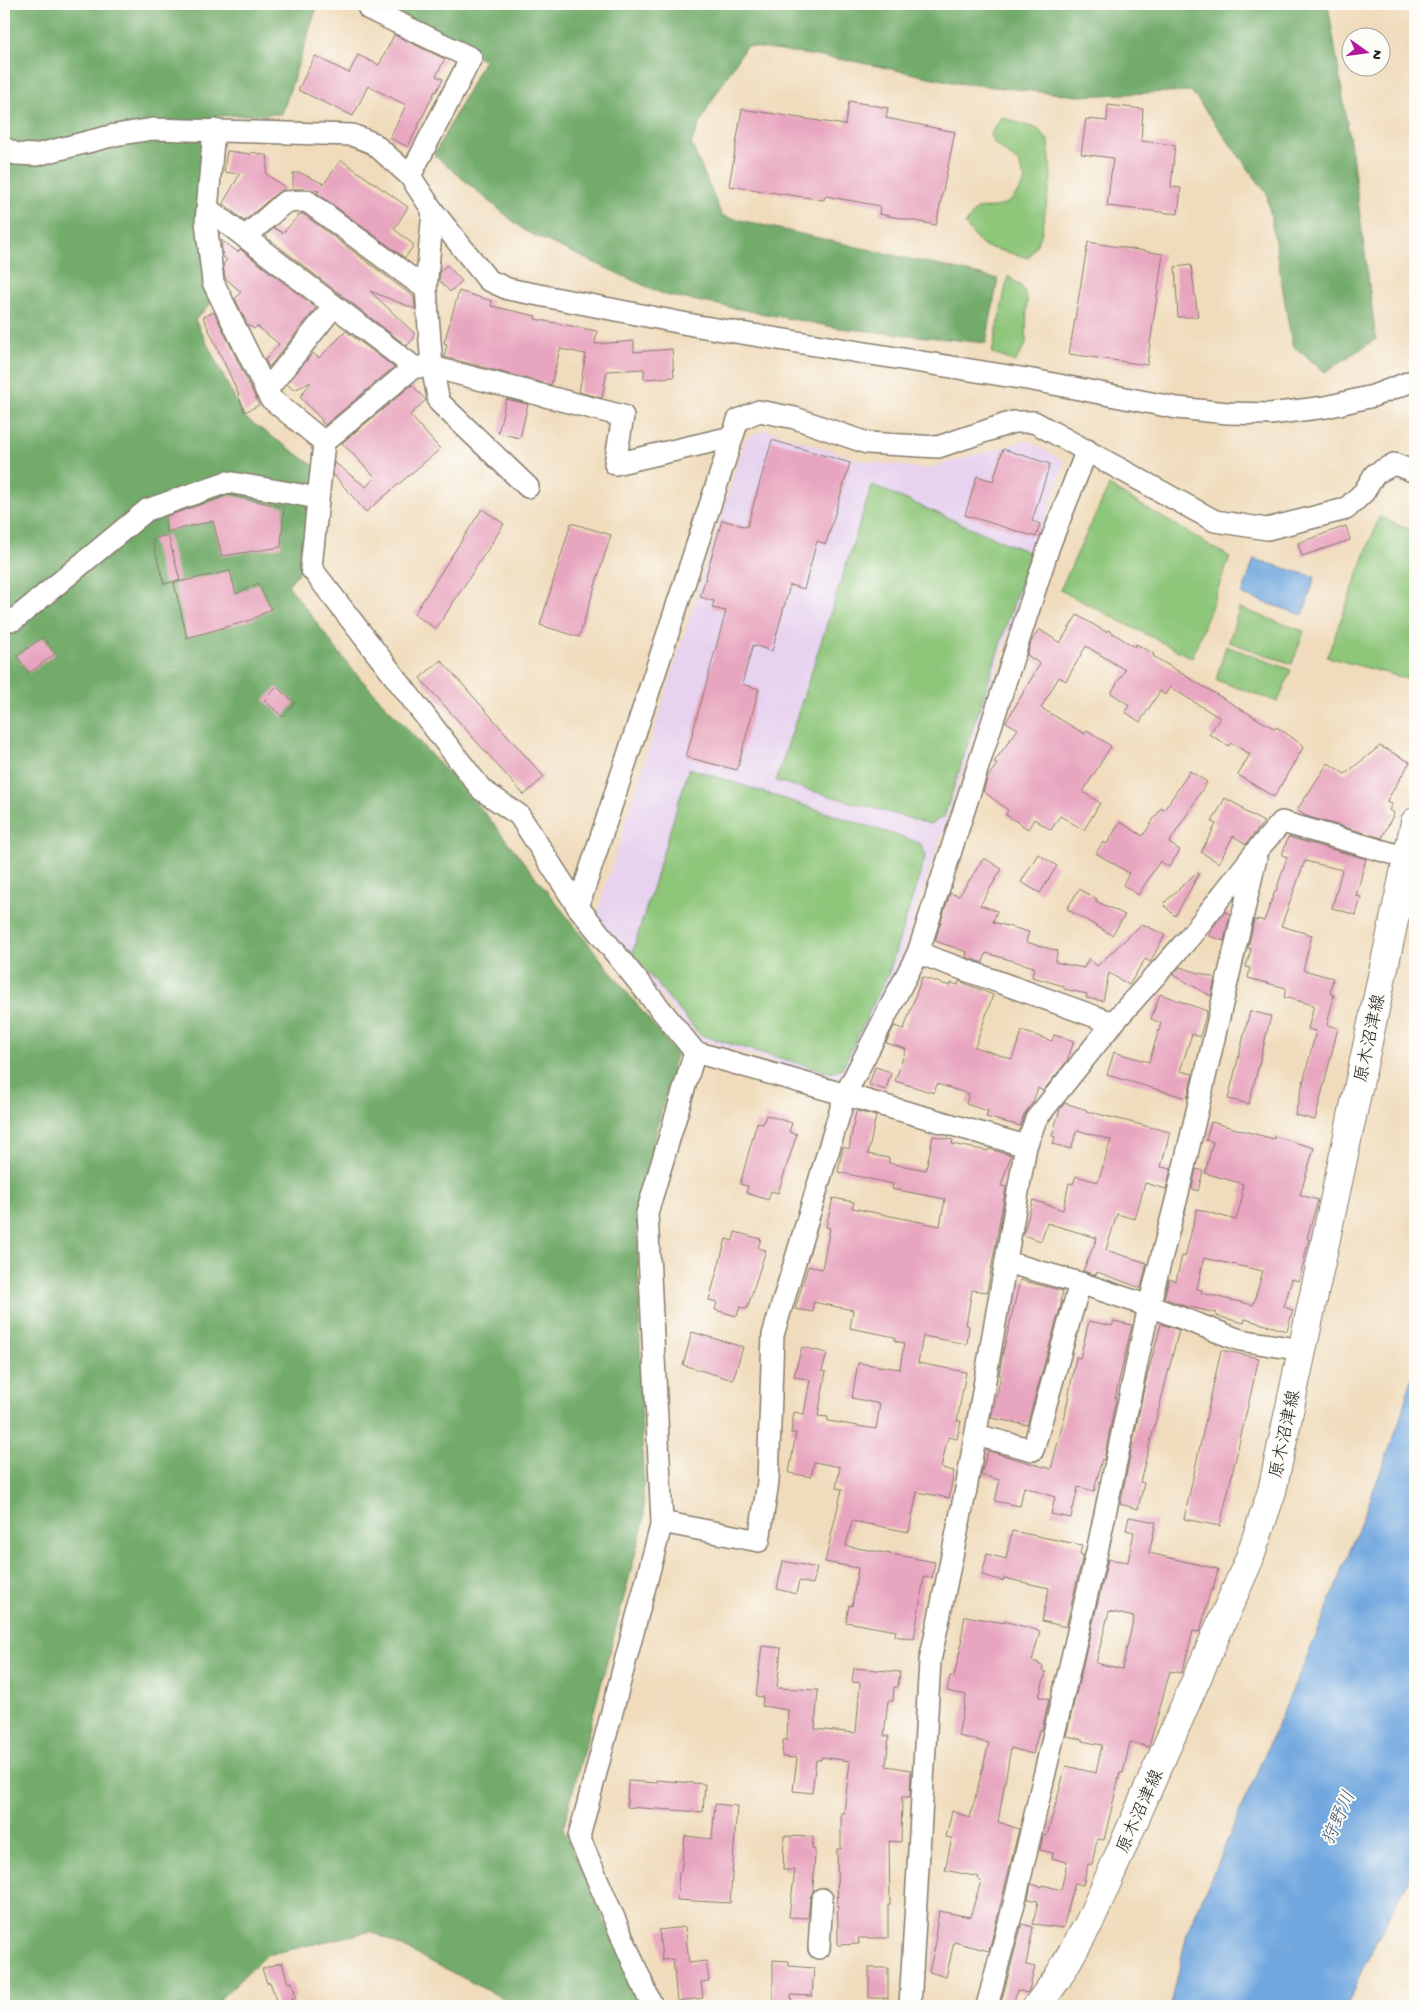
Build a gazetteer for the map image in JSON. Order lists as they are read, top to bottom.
{
  "streets": {
    "main road": ["原木沼津線"]
  },
  "water": ["狩野川"],
  "north": "right"
}
